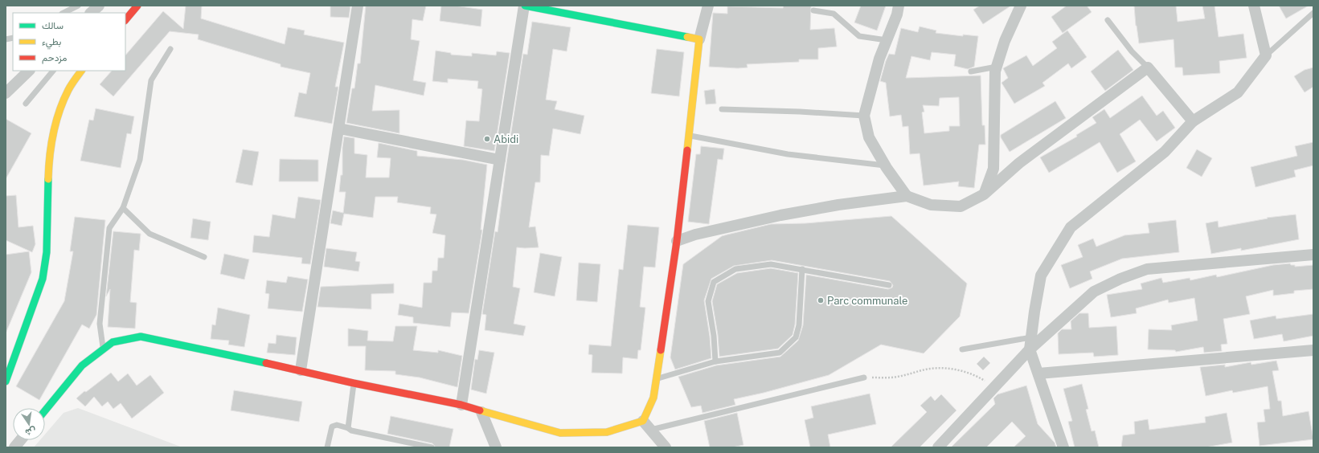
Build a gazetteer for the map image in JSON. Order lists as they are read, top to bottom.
{
  "places": ["Abidi", "Parc communale"],
  "legend": ["سالك", "بطيء", "مزدحم"],
  "north": "bottom"
}
